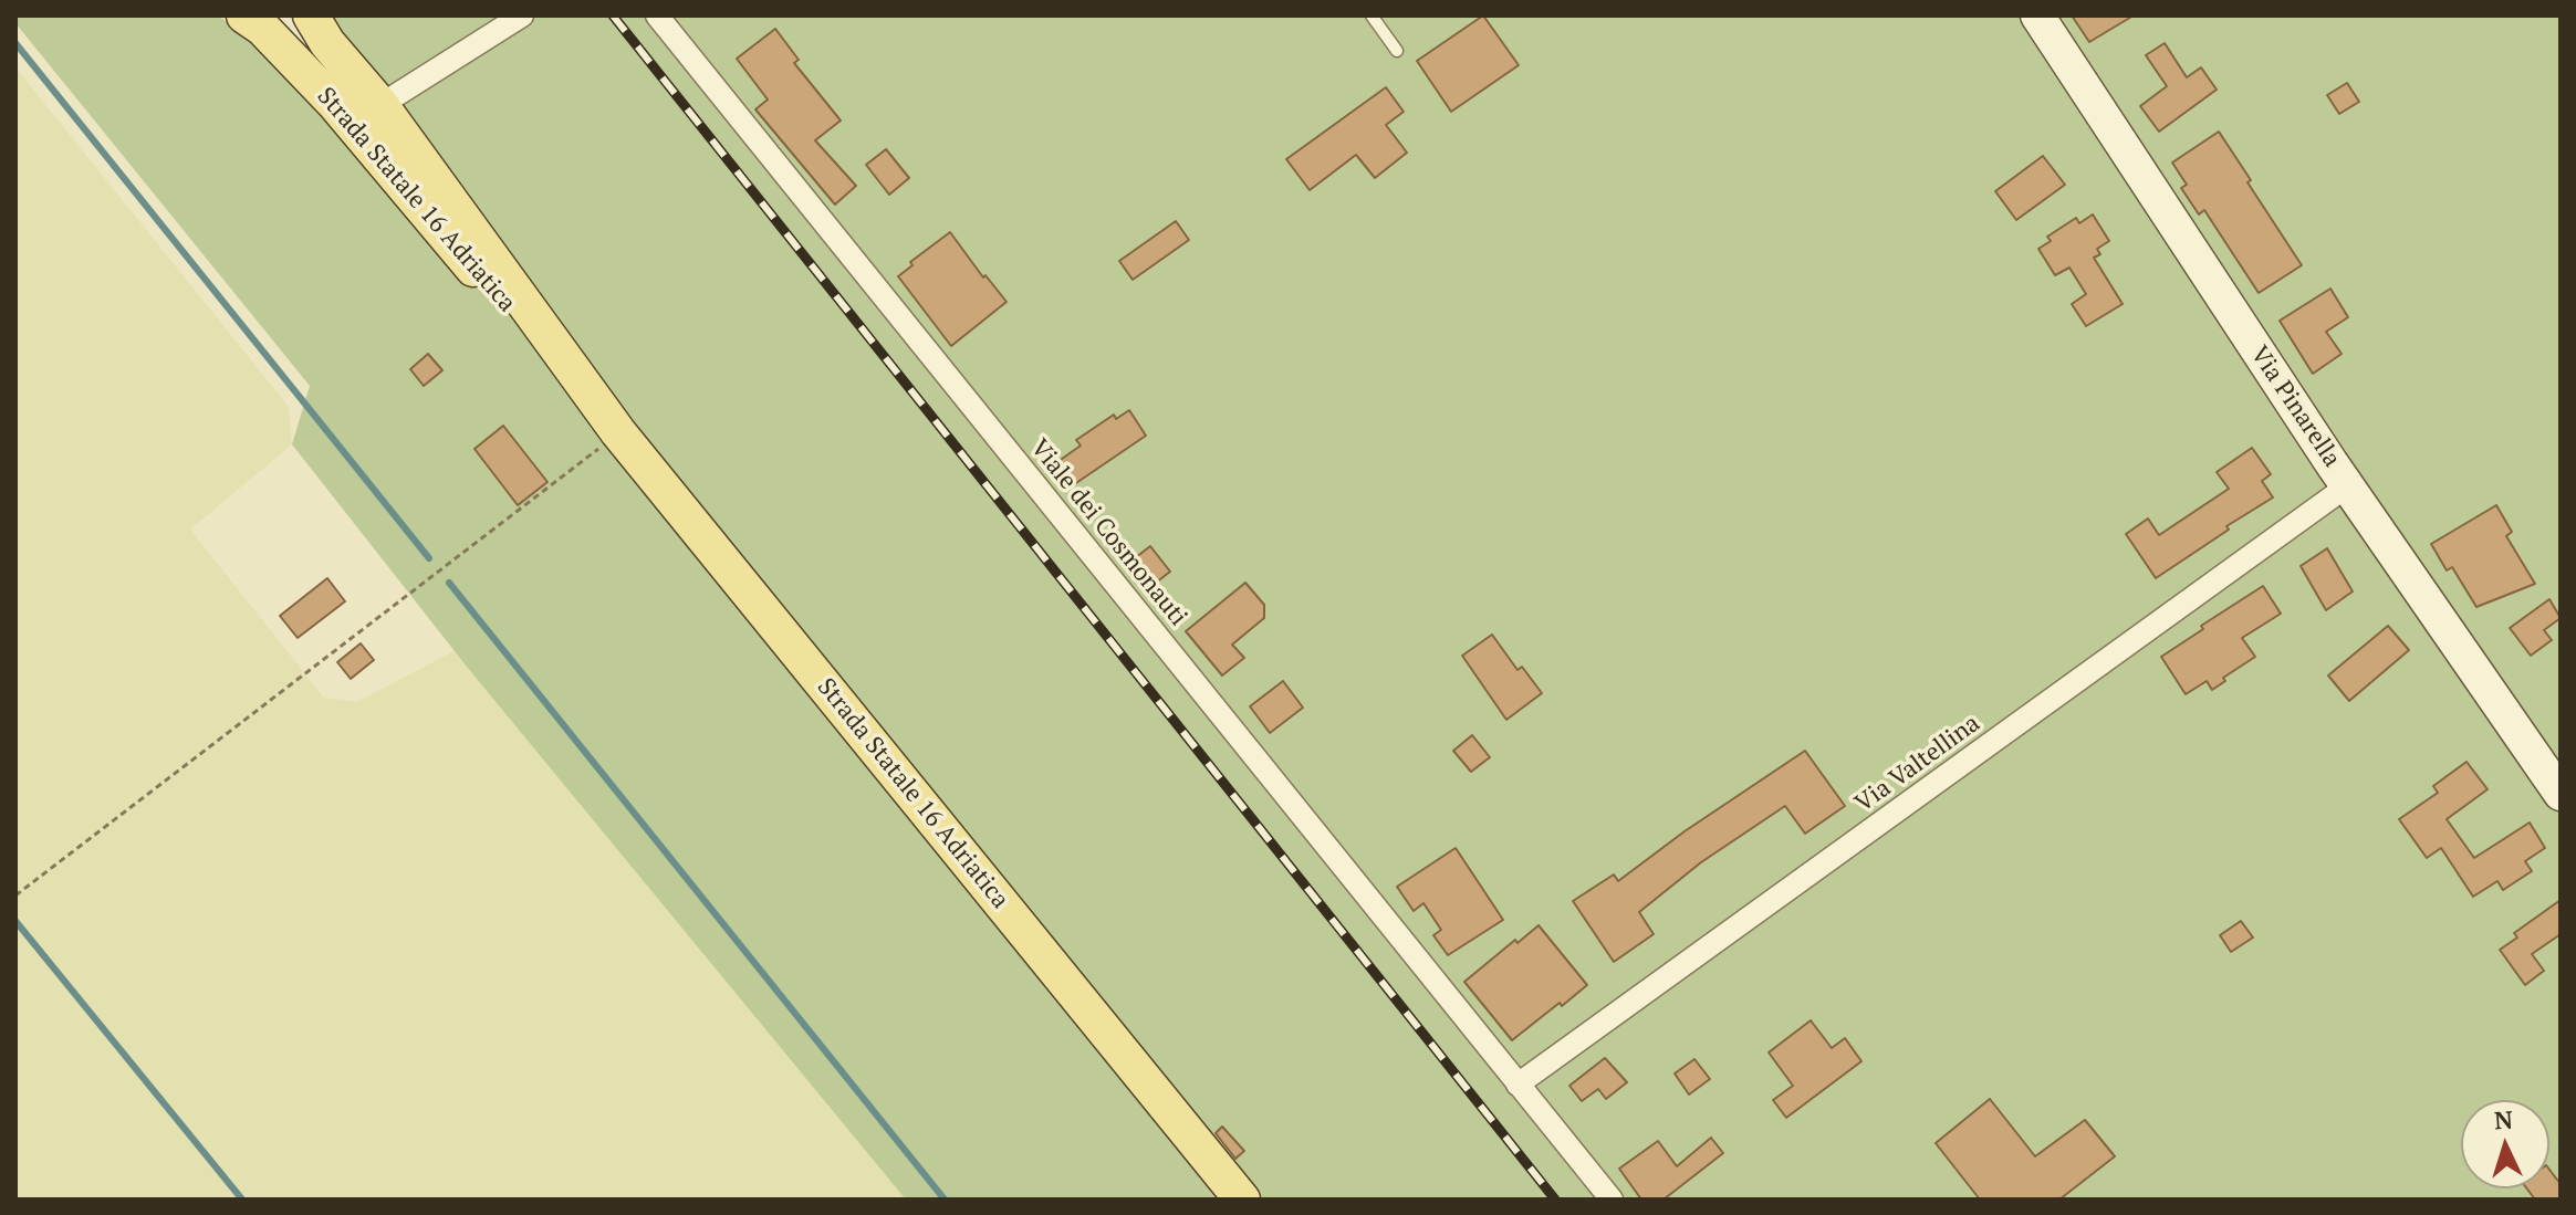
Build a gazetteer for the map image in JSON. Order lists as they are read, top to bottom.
{
  "streets": {
    "main road": ["Strada Statale 16 Adriatica"],
    "street": ["Via Pinarella", "Viale dei Cosmonauti", "Via Valtellina"]
  },
  "crossings": [
    ["Via Pinarella", "Via Valtellina"],
    ["Viale dei Cosmonauti", "Via Valtellina"]
  ],
  "north": "top"
}
